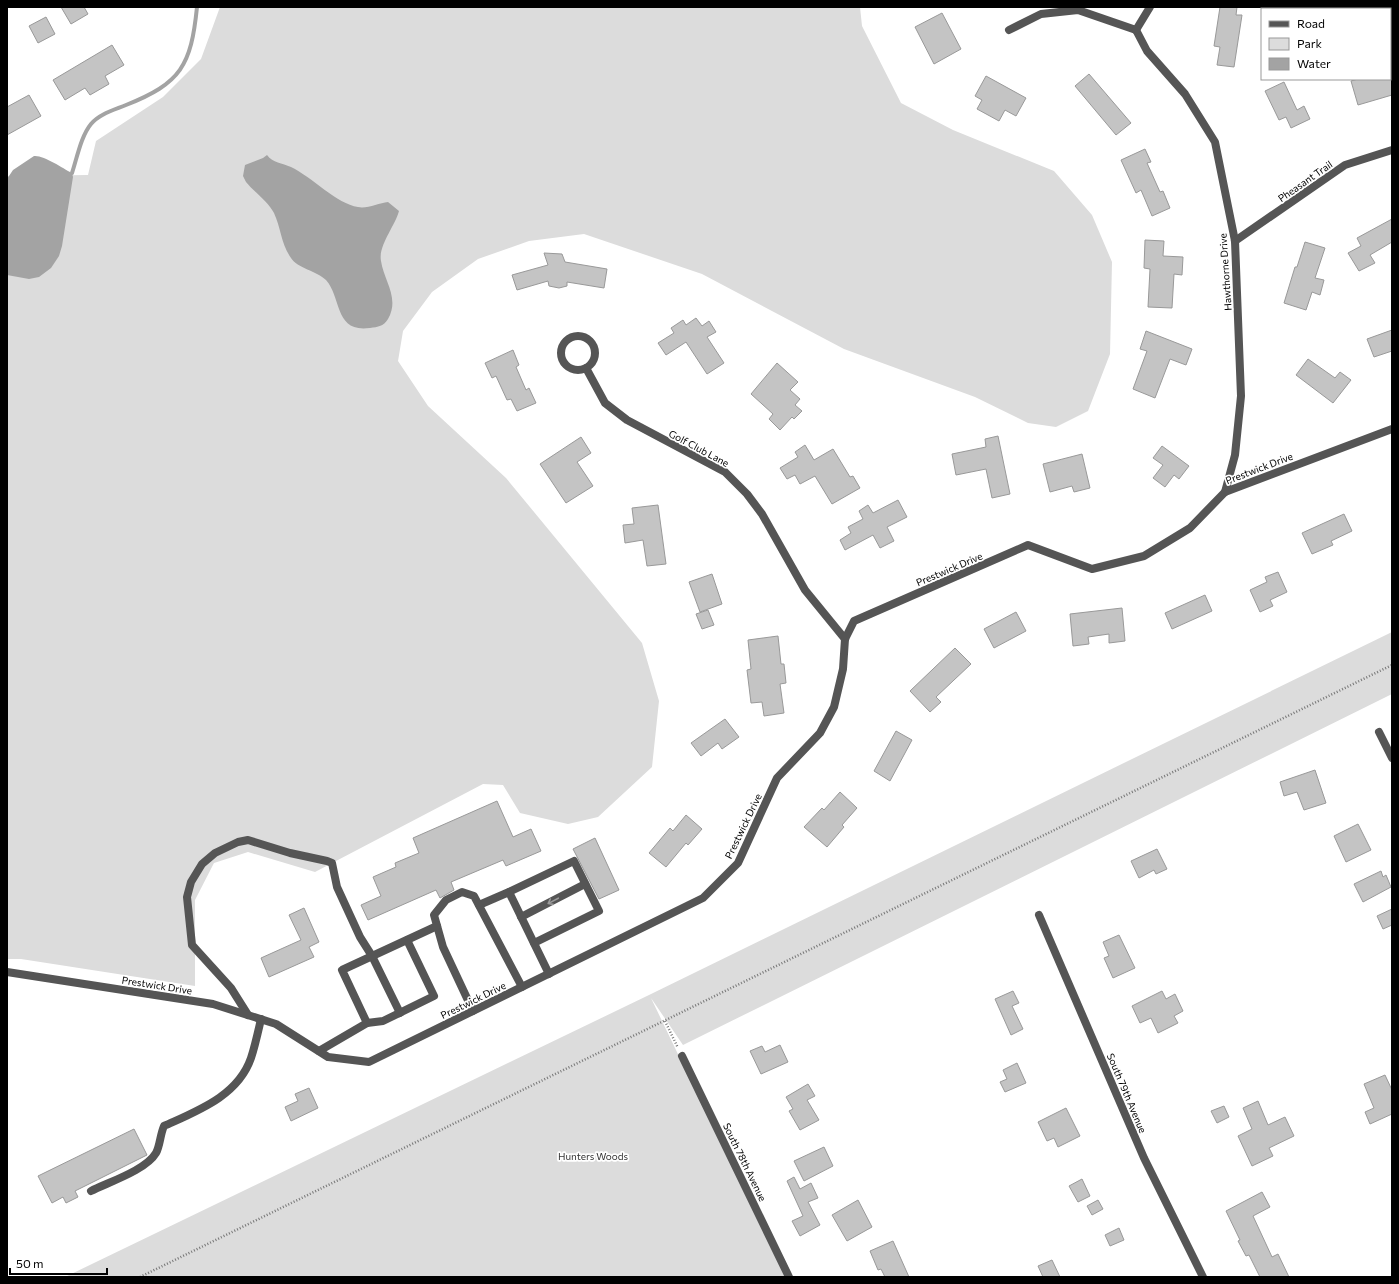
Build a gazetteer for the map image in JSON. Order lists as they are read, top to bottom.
{
  "streets": {
    "street": [
      "Pheasant Trail",
      "Hawthorne Drive",
      "Golf Club Lane",
      "Prestwick Drive",
      "South 79th Avenue",
      "South 78th Avenue"
    ]
  },
  "crossings": [
    ["Pheasant Trail", "Hawthorne Drive"],
    ["Hawthorne Drive", "Prestwick Drive"],
    ["Golf Club Lane", "Prestwick Drive"]
  ],
  "parks": ["Hunters Woods"],
  "legend": ["Road", "Park", "Water"],
  "scale_bar": "50 m"
}
